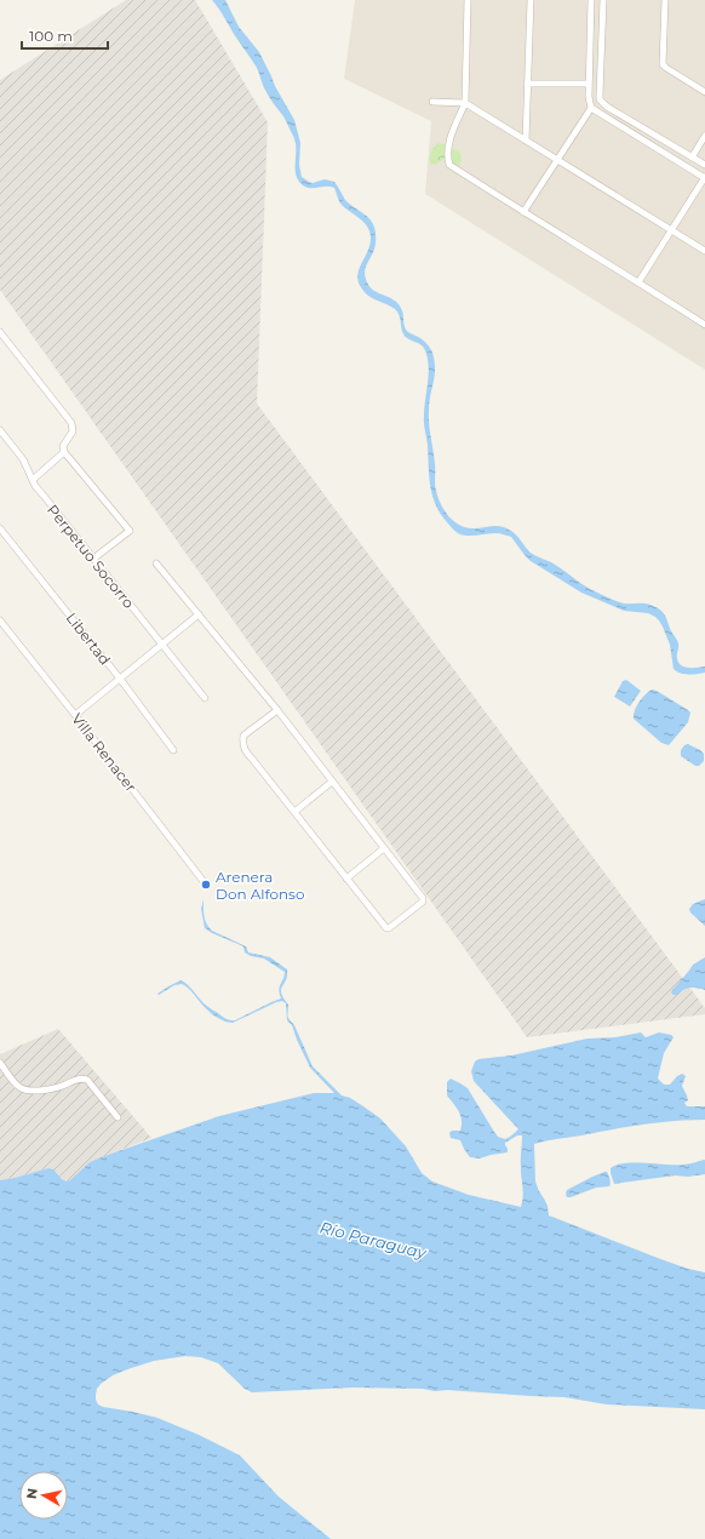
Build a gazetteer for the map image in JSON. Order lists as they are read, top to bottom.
{
  "streets": {
    "street": ["Perpetuo Socorro", "Libertad", "Villa Renacer"]
  },
  "water": ["Río Paraguay"],
  "places": ["Arenera Don Alfonso"],
  "scale_bar": "100 m",
  "north": "left"
}
